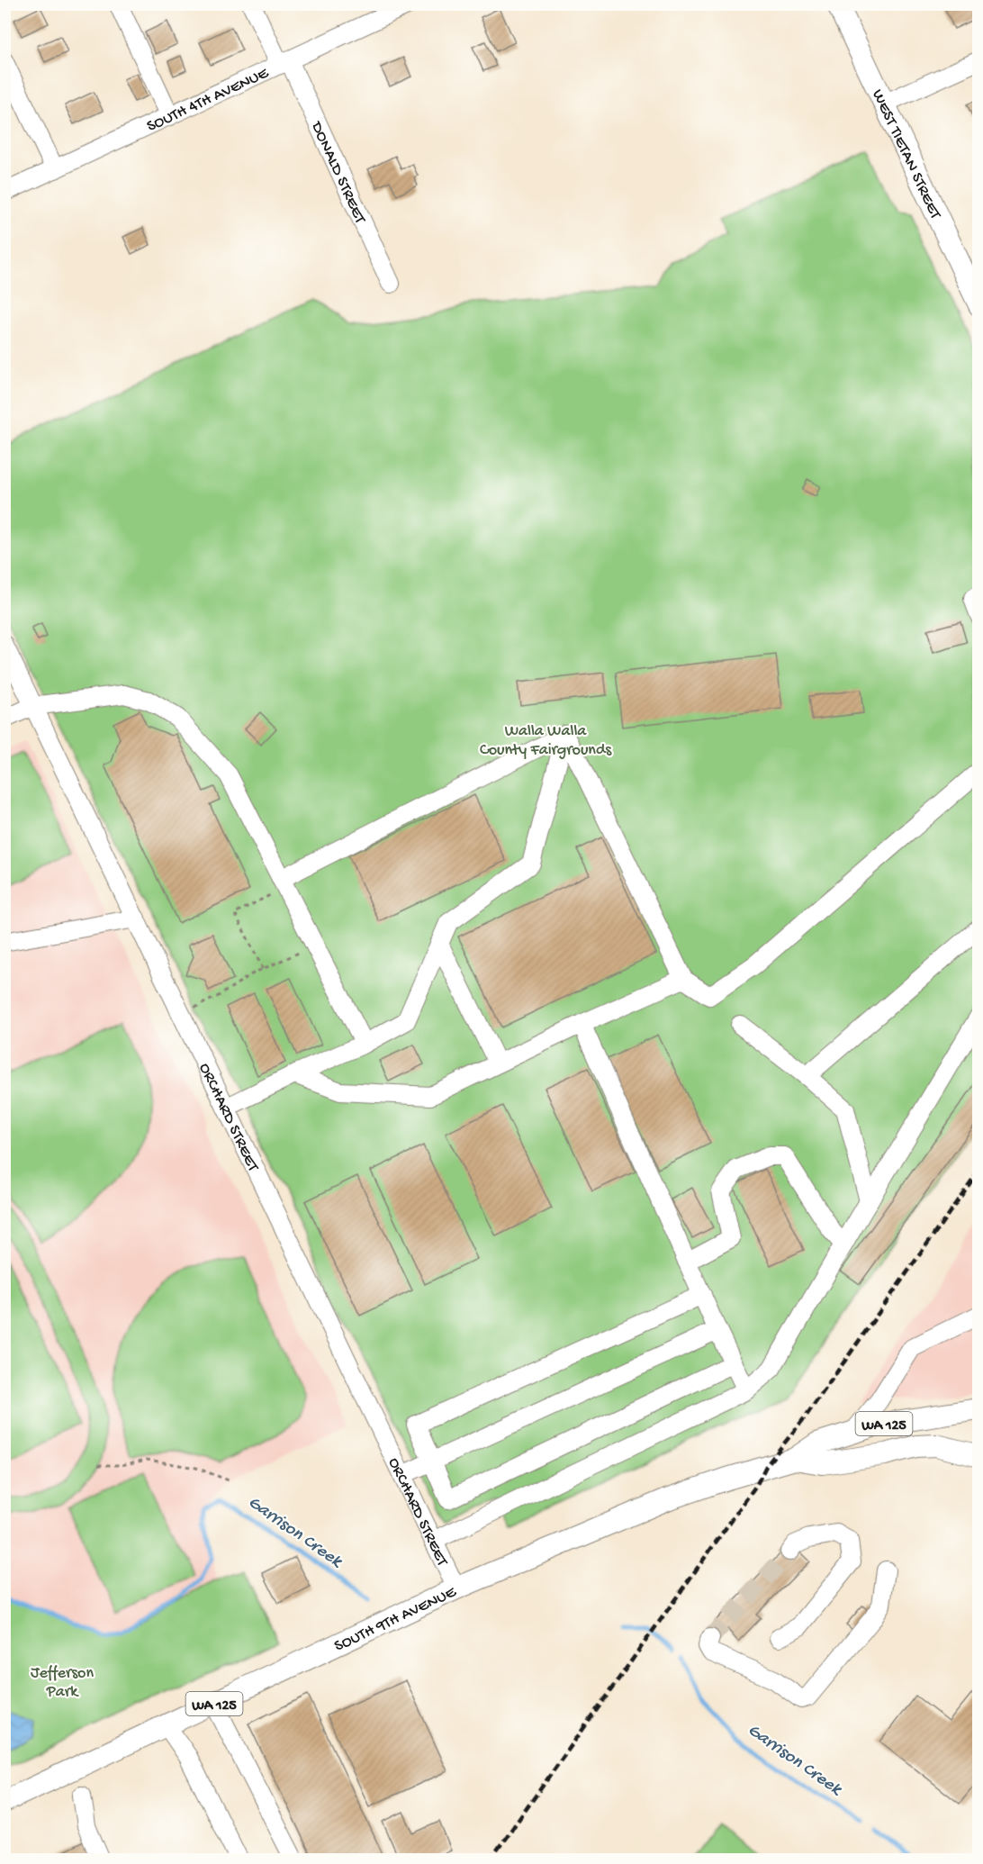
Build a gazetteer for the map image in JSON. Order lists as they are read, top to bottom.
{
  "streets": {
    "main road": ["WEST TIETAN STREET", "WA 125", "SOUTH 9TH AVENUE"],
    "street": ["SOUTH 4TH AVENUE", "DONALD STREET", "ORCHARD STREET"]
  },
  "crossings": [
    ["SOUTH 4TH AVENUE", "DONALD STREET"],
    ["ORCHARD STREET", "SOUTH 9TH AVENUE"]
  ],
  "water": ["Garrison Creek"],
  "parks": ["Walla Walla County Fairgrounds", "Jefferson Park"]
}
